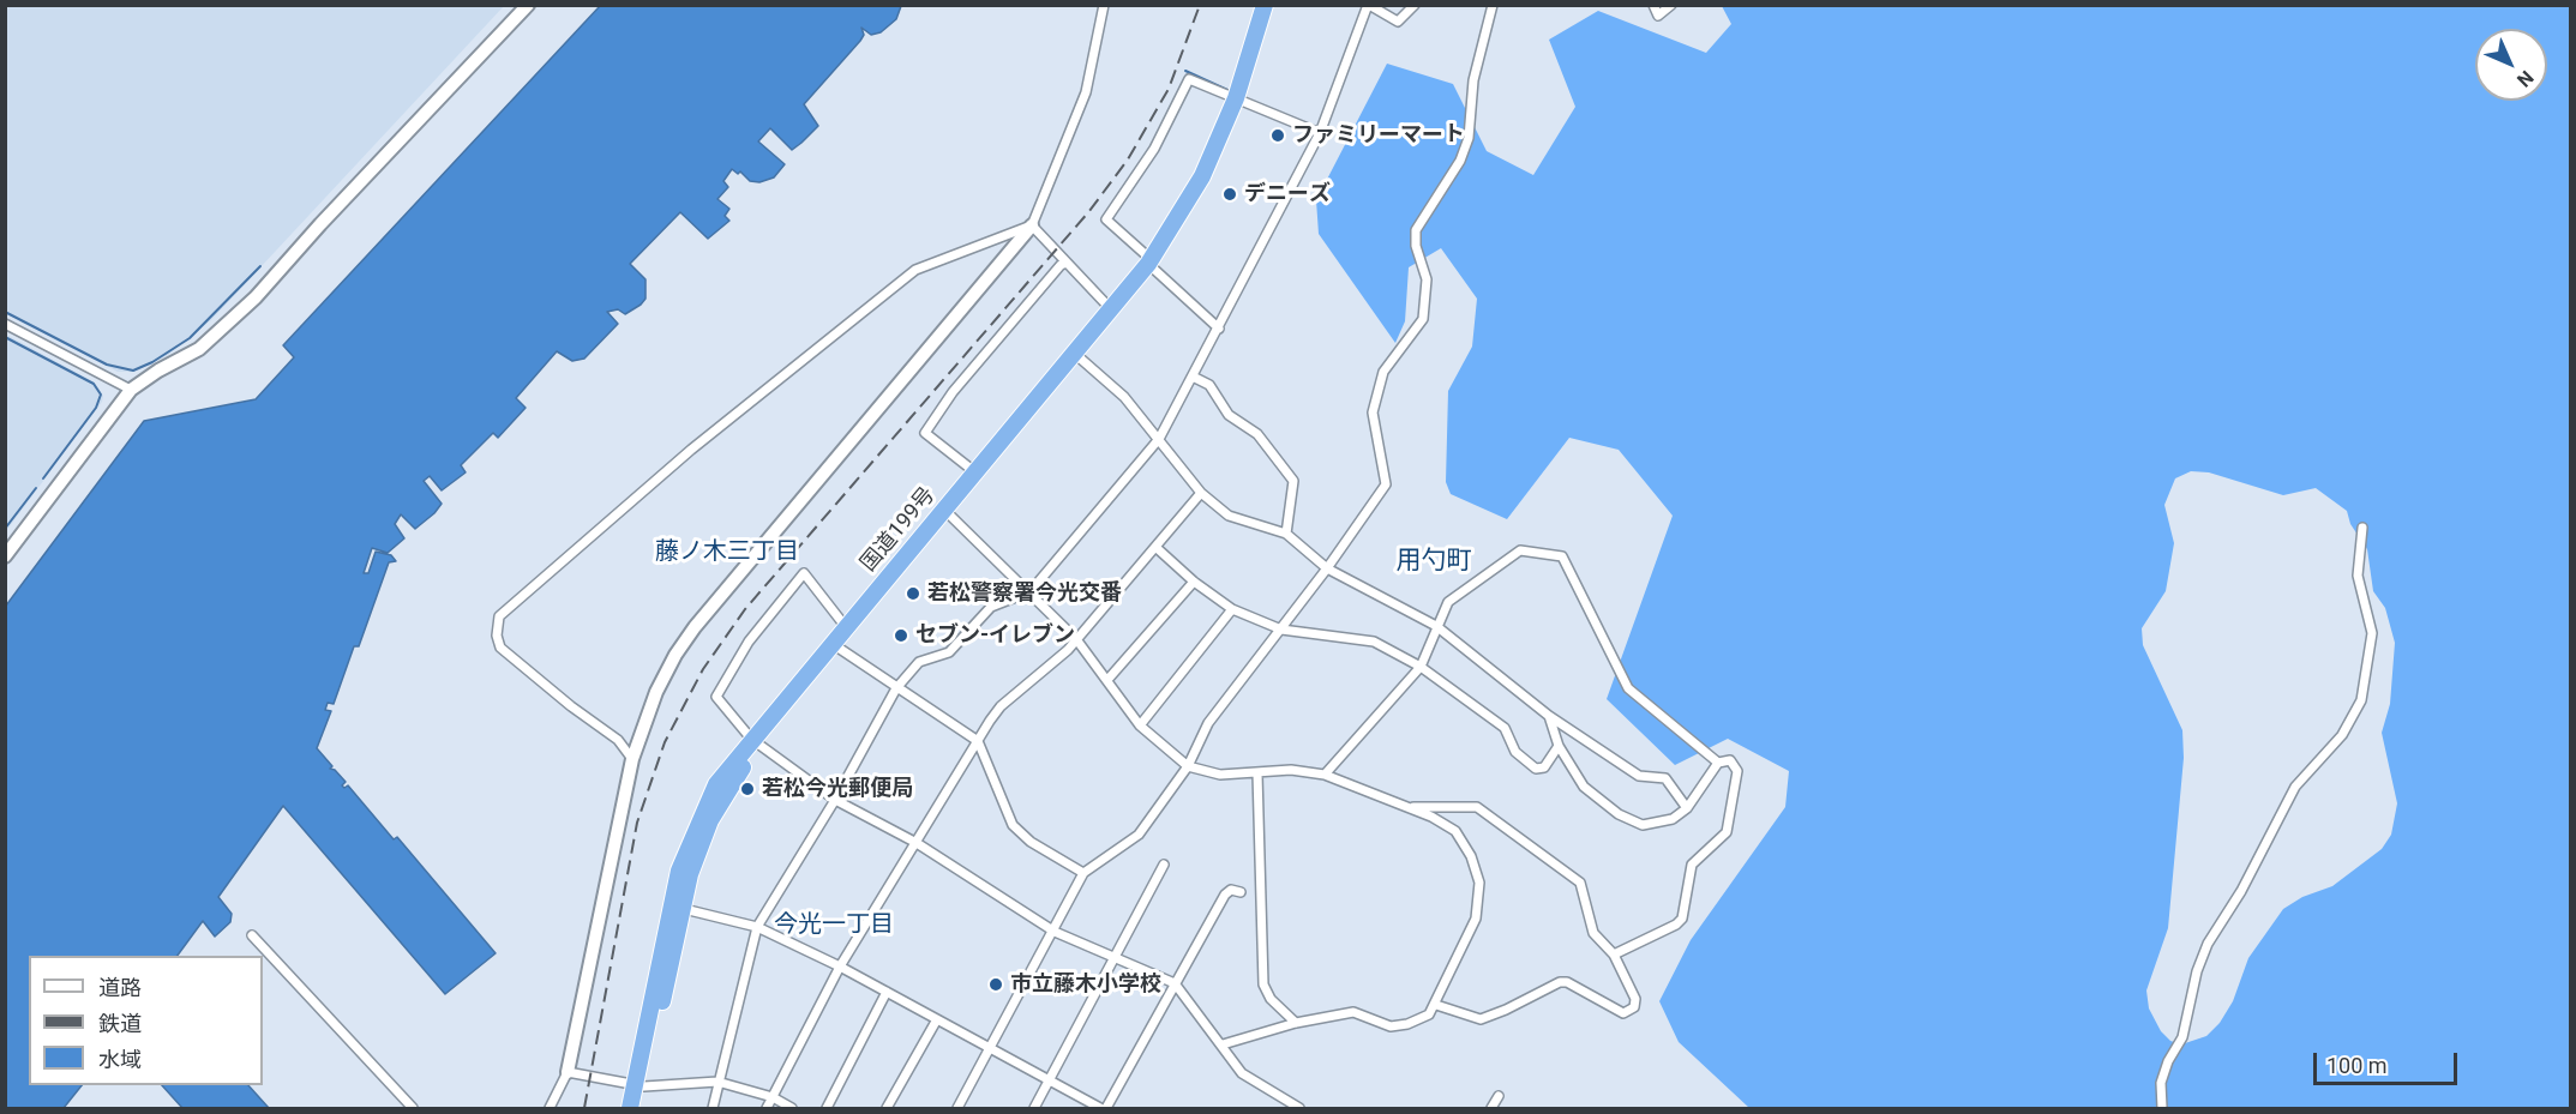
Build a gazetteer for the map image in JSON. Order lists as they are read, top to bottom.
{
  "streets": {
    "highway": ["国道199号"]
  },
  "districts": ["藤ノ木三丁目", "用勺町", "今光一丁目"],
  "places": [
    "ファミリーマート",
    "デニーズ",
    "若松警察署今光交番",
    "セブン-イレブン",
    "若松今光郵便局",
    "市立藤木小学校"
  ],
  "legend": ["道路", "鉄道", "水域"],
  "scale_bar": "100 m",
  "north": "bottom right"
}
